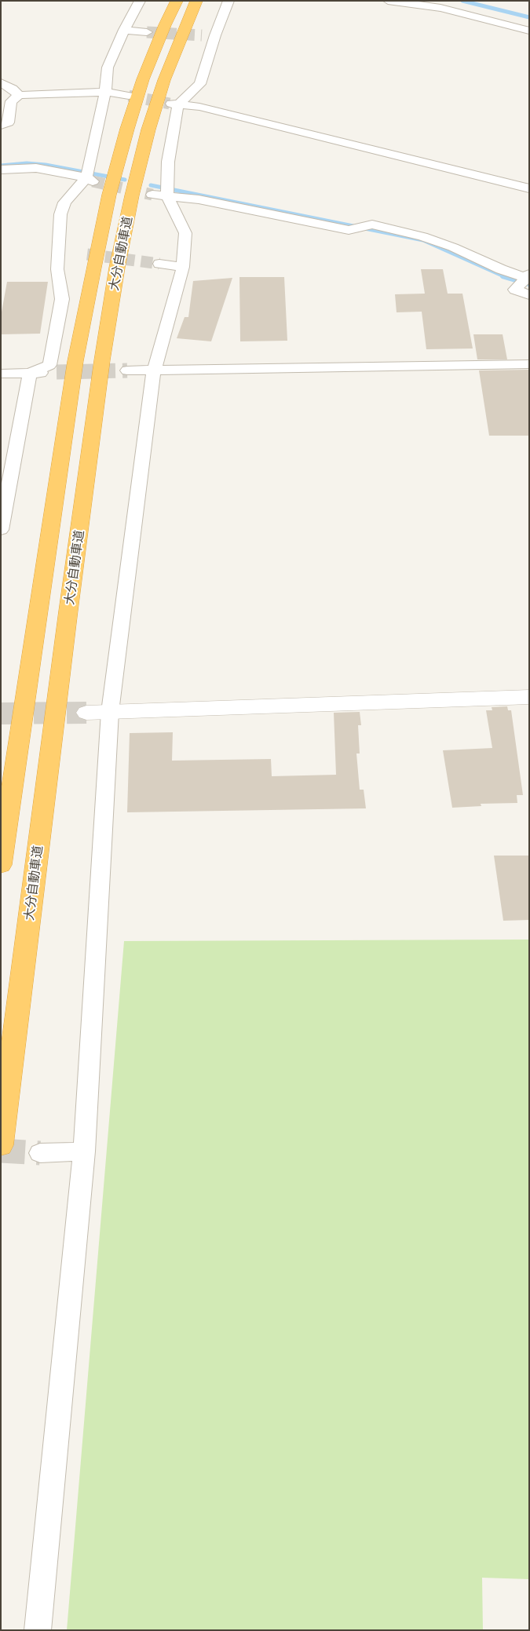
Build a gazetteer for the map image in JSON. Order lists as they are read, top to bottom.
{
  "streets": {
    "highway": ["大分自動車道"]
  }
}
